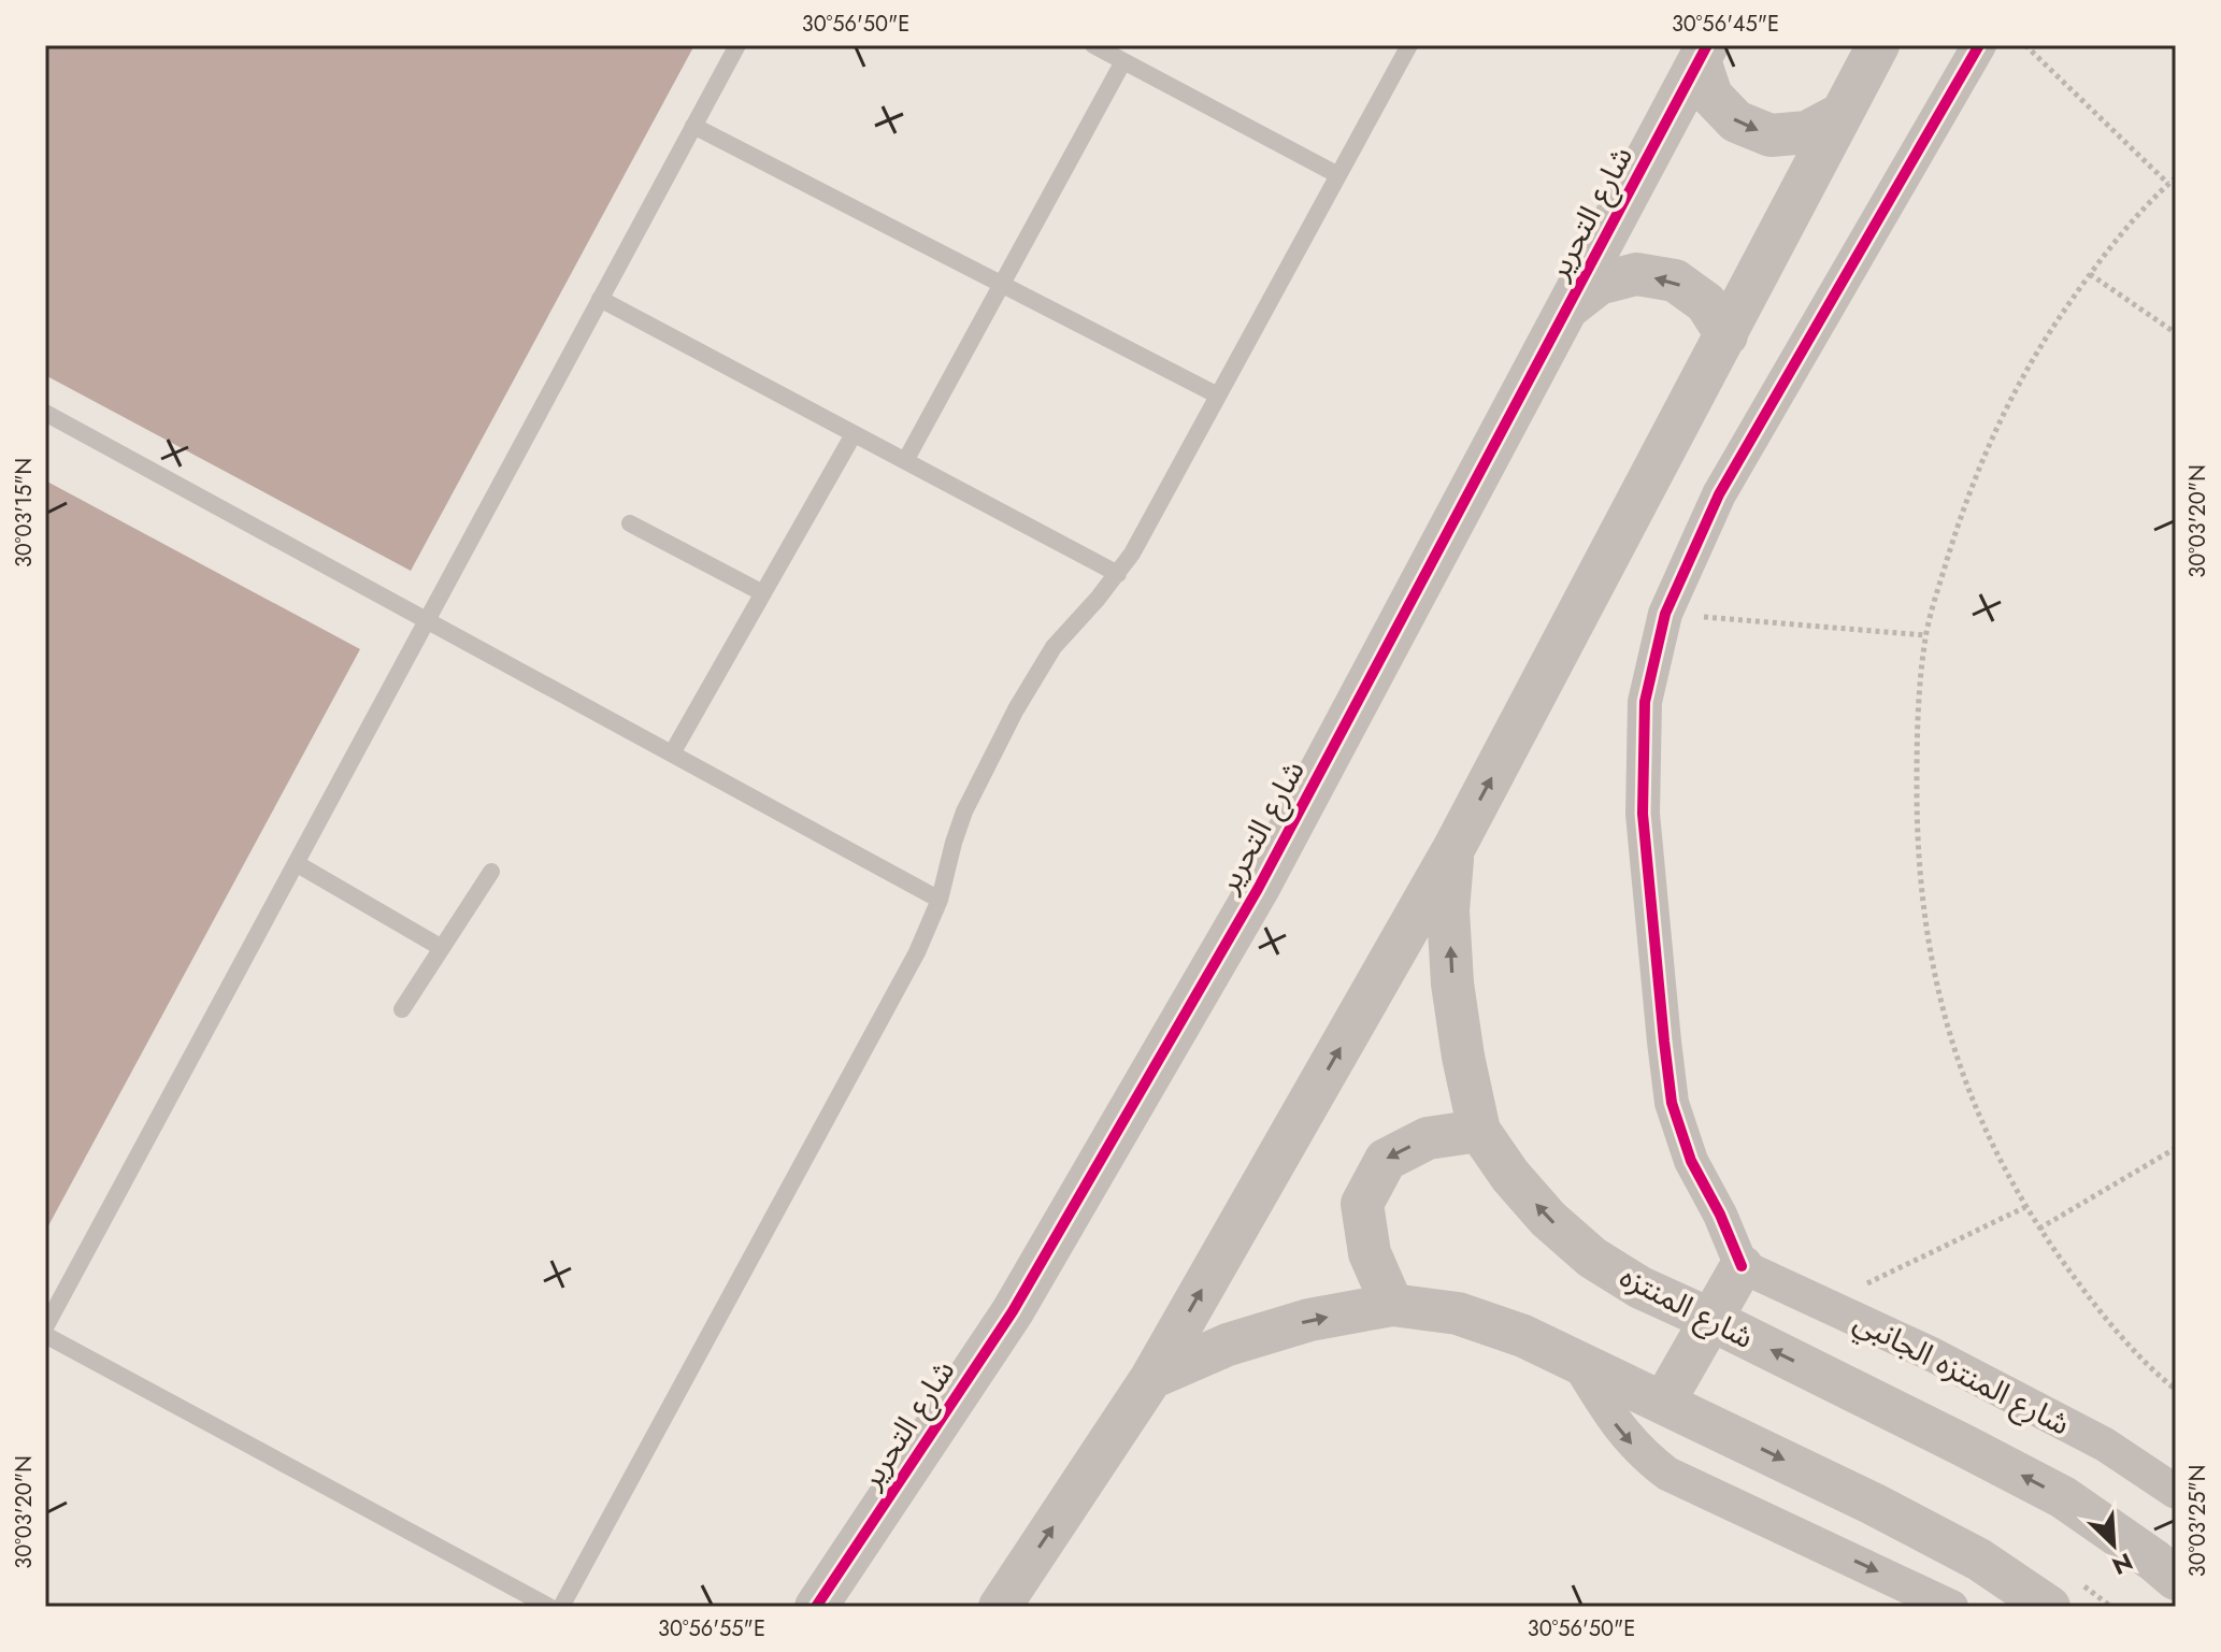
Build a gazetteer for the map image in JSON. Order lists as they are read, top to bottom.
{
  "streets": {
    "street": ["شارع التحرير", "شارع المنتزه", "شارع المنتزه الجانبي"]
  },
  "north": "bottom right",
  "coordinates": [
    "30°56'50\"E",
    "30°56'45\"E",
    "30°03'15\"N",
    "30°03'20\"N",
    "30°03'25\"N",
    "30°56'55\"E"
  ]
}
